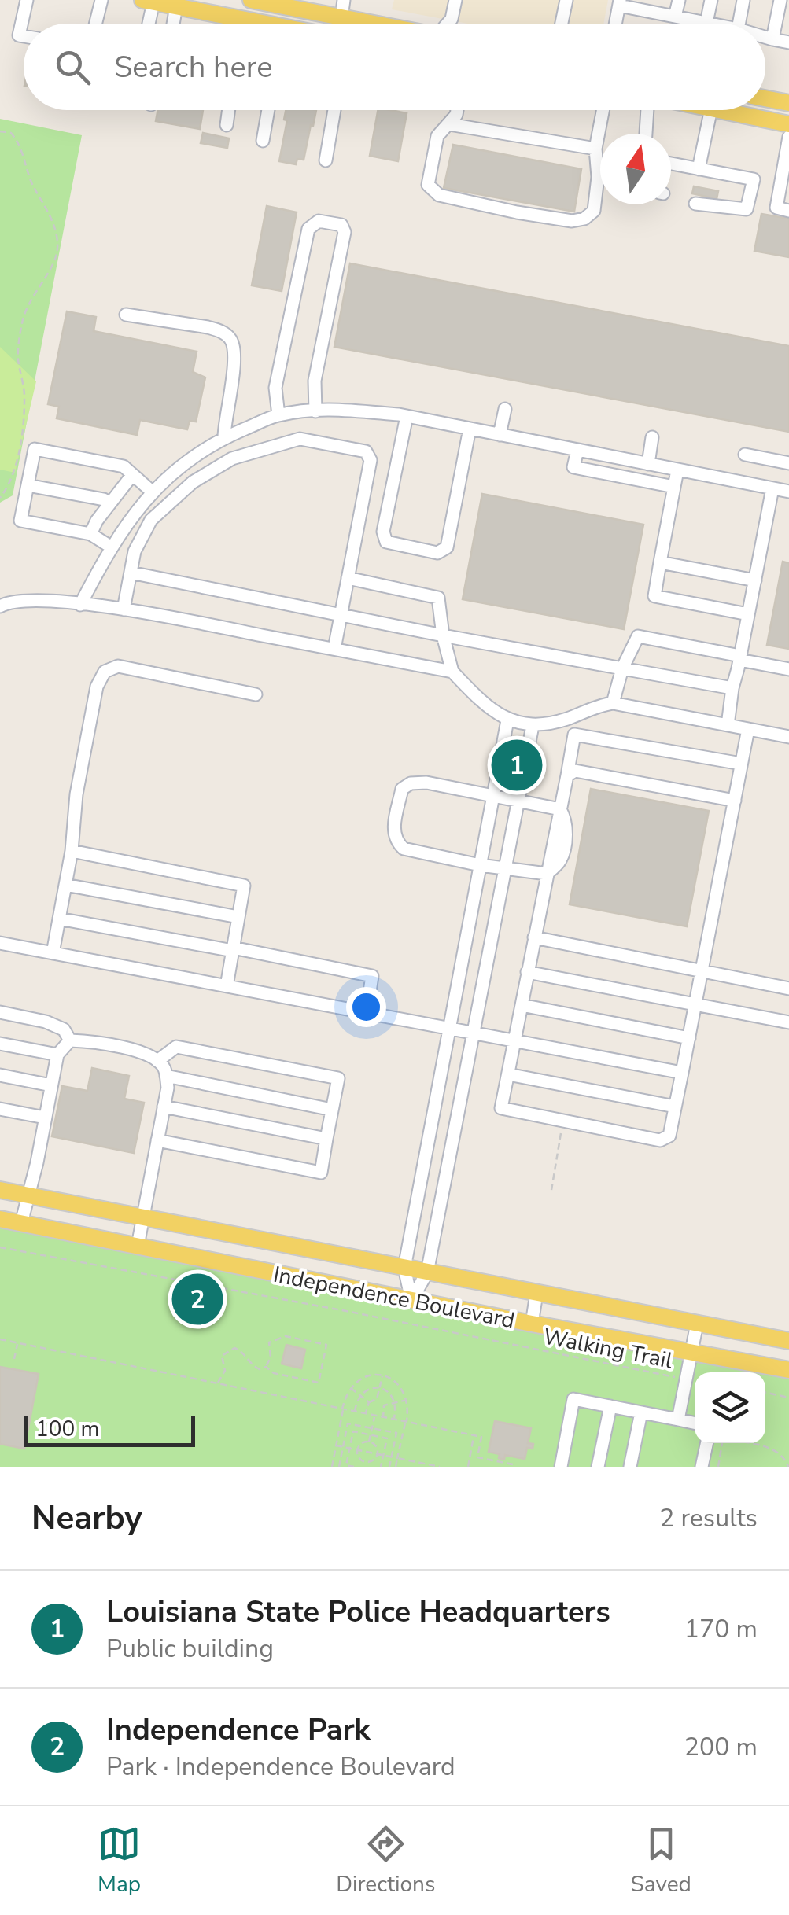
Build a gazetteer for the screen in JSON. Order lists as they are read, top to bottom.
{
  "streets": {
    "main road": ["Independence Boulevard"],
    "path": ["Walking Trail"]
  },
  "scale_bar": "100 m",
  "north": "top",
  "page": {
    "search": "Search here",
    "pins": ["1", "2"],
    "scale": "100 m",
    "heading": ["Nearby", "2 results"],
    "list": [
      {
        "mark": "1",
        "name": "Louisiana State Police Headquarters",
        "note": "Public building",
        "value": "170 m"
      },
      {
        "mark": "2",
        "name": "Independence Park",
        "note": "Park · Independence Boulevard",
        "value": "200 m"
      }
    ],
    "nav": ["Map", "Directions", "Saved"]
  }
}
